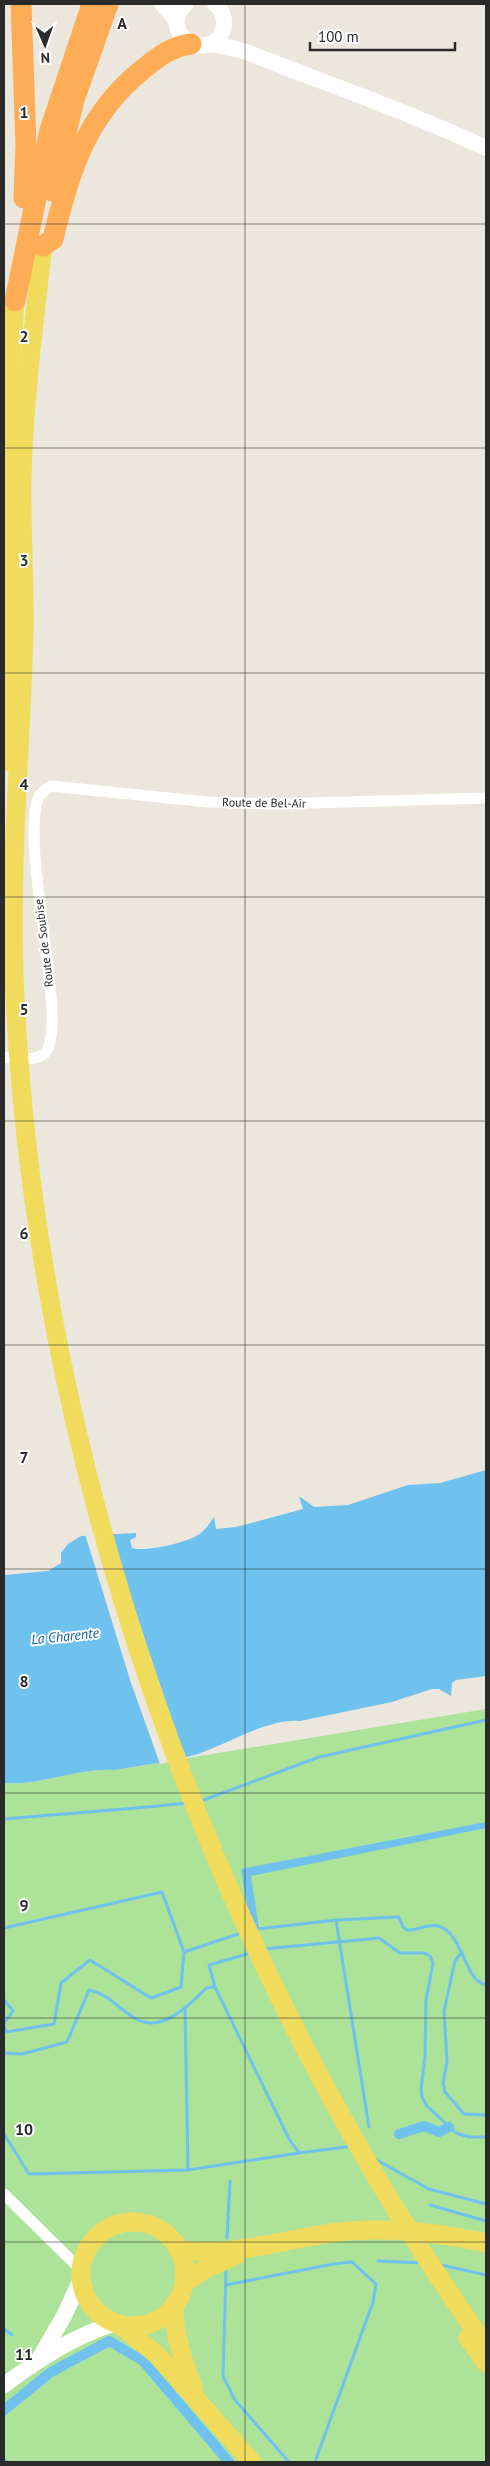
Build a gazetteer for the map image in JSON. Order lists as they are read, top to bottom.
{
  "streets": {
    "street": ["Route de Bel-Air", "Route de Soubise"]
  },
  "crossings": [
    ["Route de Bel-Air", "Route de Soubise"]
  ],
  "water": ["La Charente"],
  "scale_bar": "100 m",
  "north": "bottom",
  "grid": {
    "columns": ["A"],
    "rows": [
      "1",
      "2",
      "3",
      "4",
      "5",
      "6",
      "7",
      "8",
      "9",
      "10",
      "11"
    ]
  }
}
